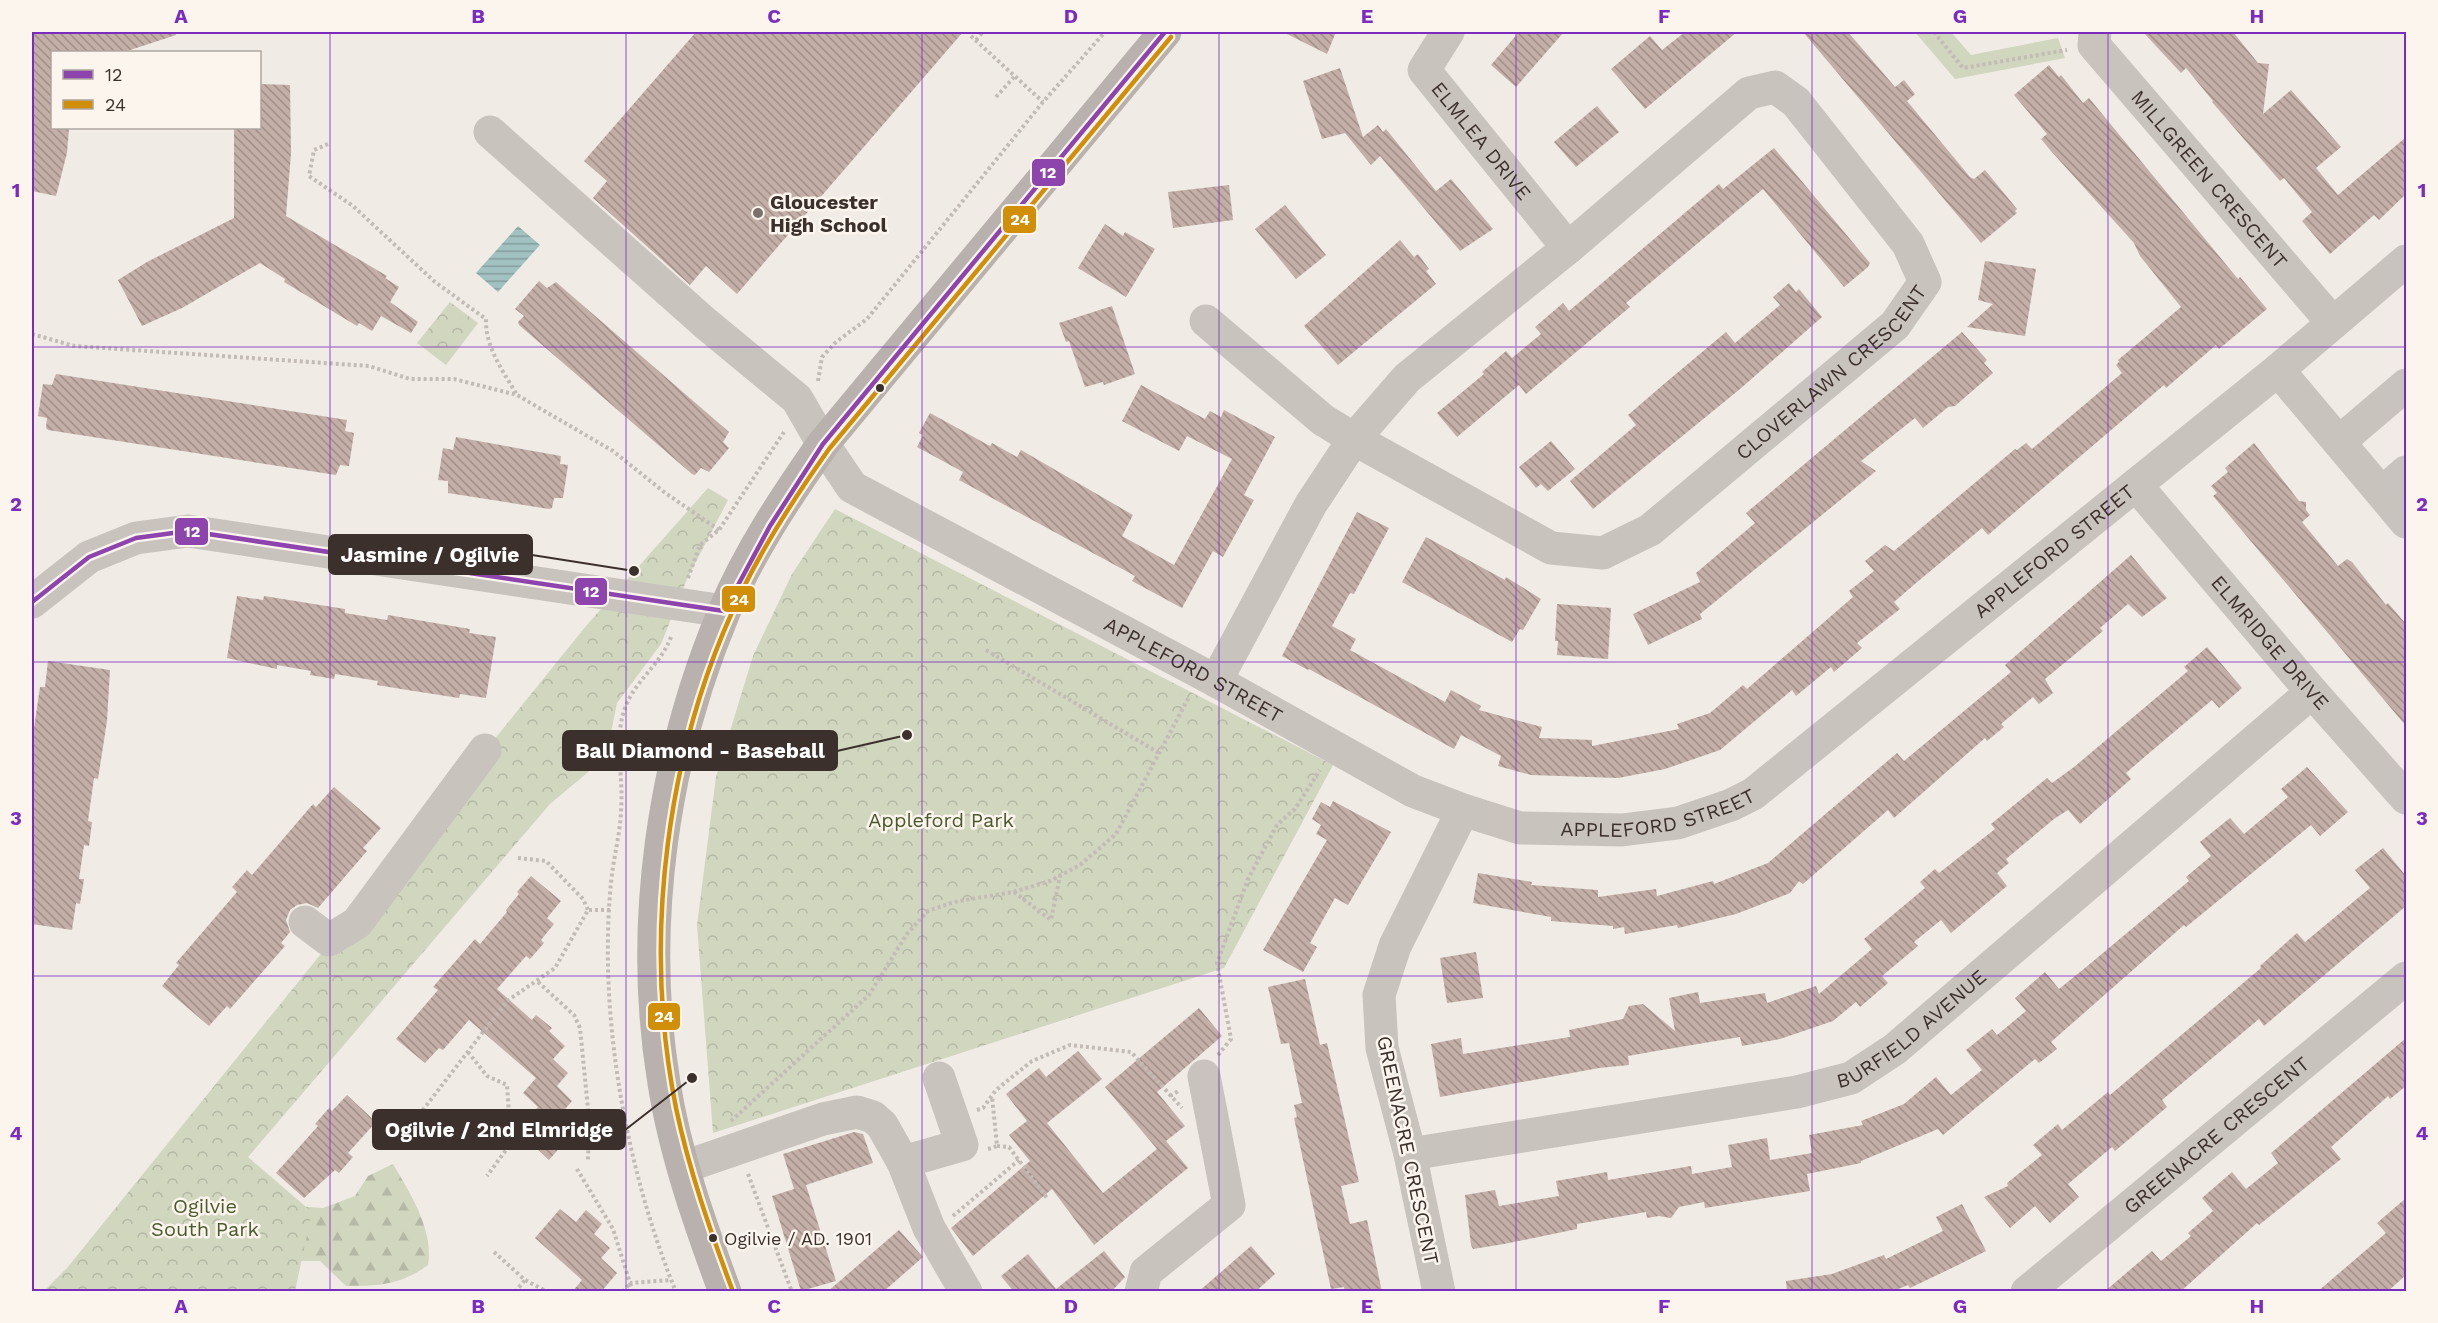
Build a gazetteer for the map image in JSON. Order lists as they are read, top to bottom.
{
  "streets": {
    "street": [
      "ELMLEA DRIVE",
      "MILLGREEN CRESCENT",
      "CLOVERLAWN CRESCENT",
      "APPLEFORD STREET",
      "ELMRIDGE DRIVE",
      "BURFIELD AVENUE",
      "GREENACRE CRESCENT"
    ]
  },
  "crossings": [
    ["ELMLEA DRIVE", "CLOVERLAWN CRESCENT"],
    ["MILLGREEN CRESCENT", "APPLEFORD STREET"],
    ["CLOVERLAWN CRESCENT", "APPLEFORD STREET"],
    ["APPLEFORD STREET", "ELMRIDGE DRIVE"],
    ["APPLEFORD STREET", "GREENACRE CRESCENT"],
    ["ELMRIDGE DRIVE", "BURFIELD AVENUE"],
    ["BURFIELD AVENUE", "GREENACRE CRESCENT"]
  ],
  "parks": ["Appleford Park", "Ogilvie South Park"],
  "places": [
    "Gloucester High School",
    "Jasmine / Ogilvie",
    "Ball Diamond - Baseball",
    "Ogilvie / 2nd Elmridge",
    "Ogilvie / AD. 1901"
  ],
  "lines": ["transit line 12", "transit line 24"],
  "legend": ["12", "24"],
  "grid": {
    "columns": [
      "A",
      "B",
      "C",
      "D",
      "E",
      "F",
      "G",
      "H"
    ],
    "rows": [
      "1",
      "2",
      "3",
      "4"
    ]
  }
}
